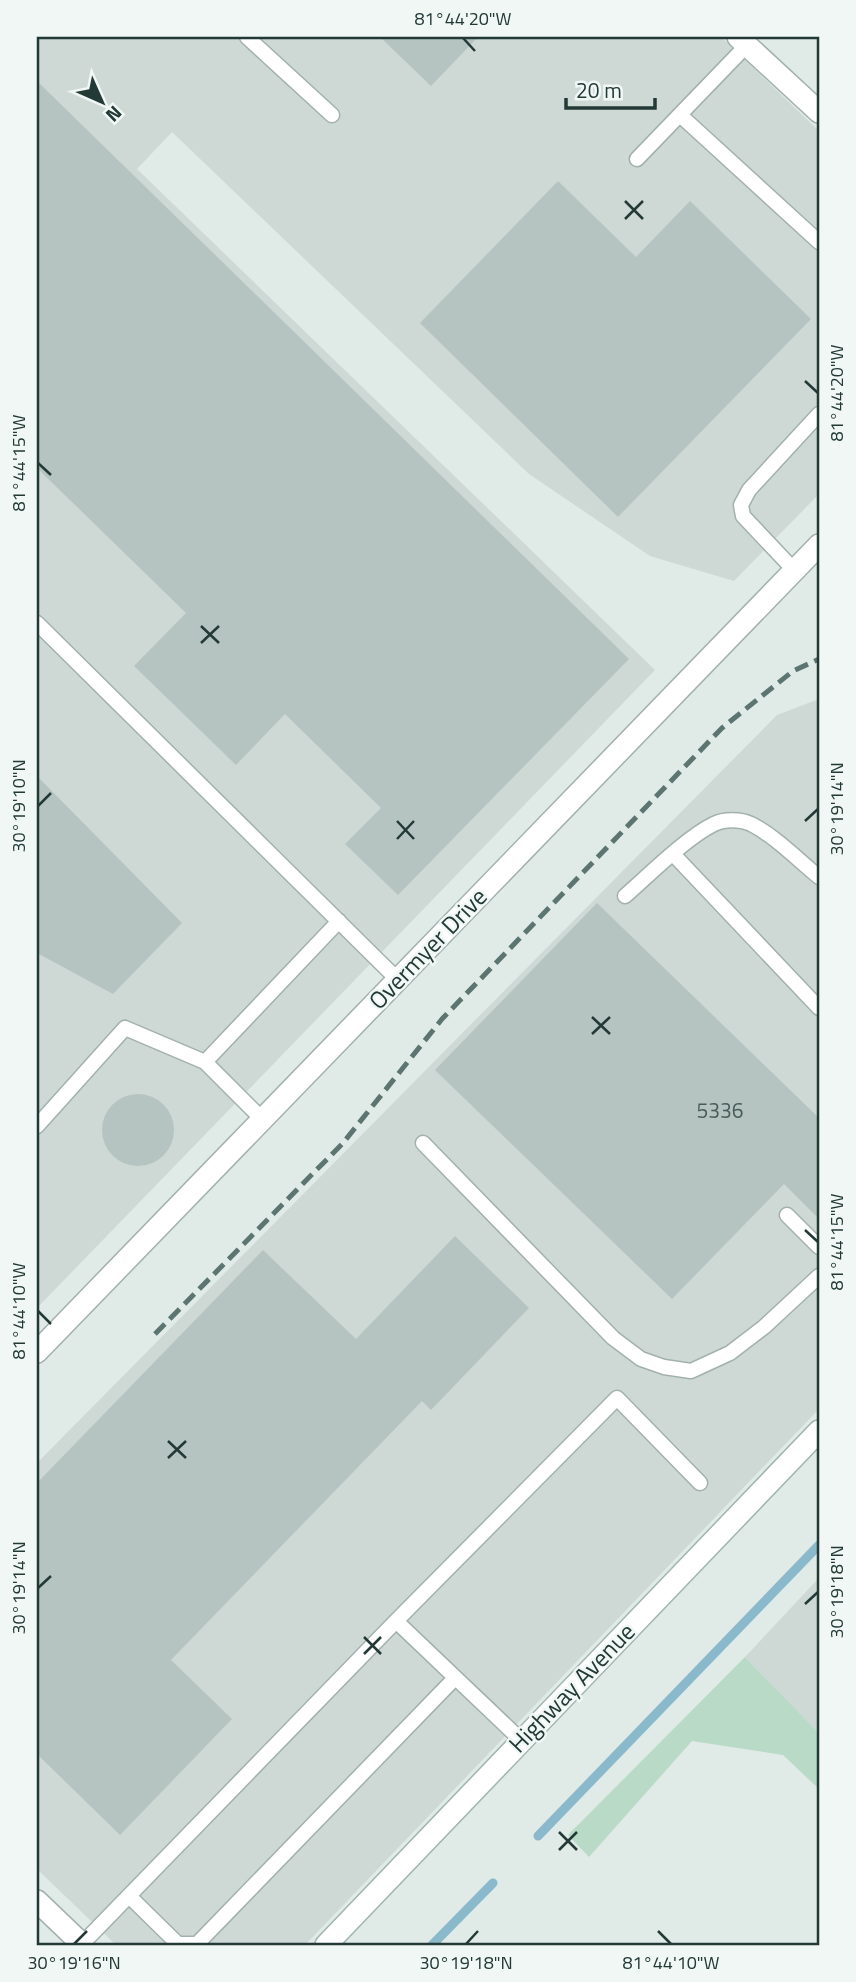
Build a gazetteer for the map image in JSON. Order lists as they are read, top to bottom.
{
  "streets": {
    "street": ["Overmyer Drive", "Highway Avenue"]
  },
  "house_numbers": ["5336"],
  "scale_bar": "20 m",
  "north": "bottom right",
  "coordinates": [
    "81°44'20\"W",
    "81°44'15\"W",
    "30°19'10\"N",
    "30°19'14\"N",
    "81°44'10\"W",
    "30°19'18\"N",
    "30°19'16\"N"
  ]
}
